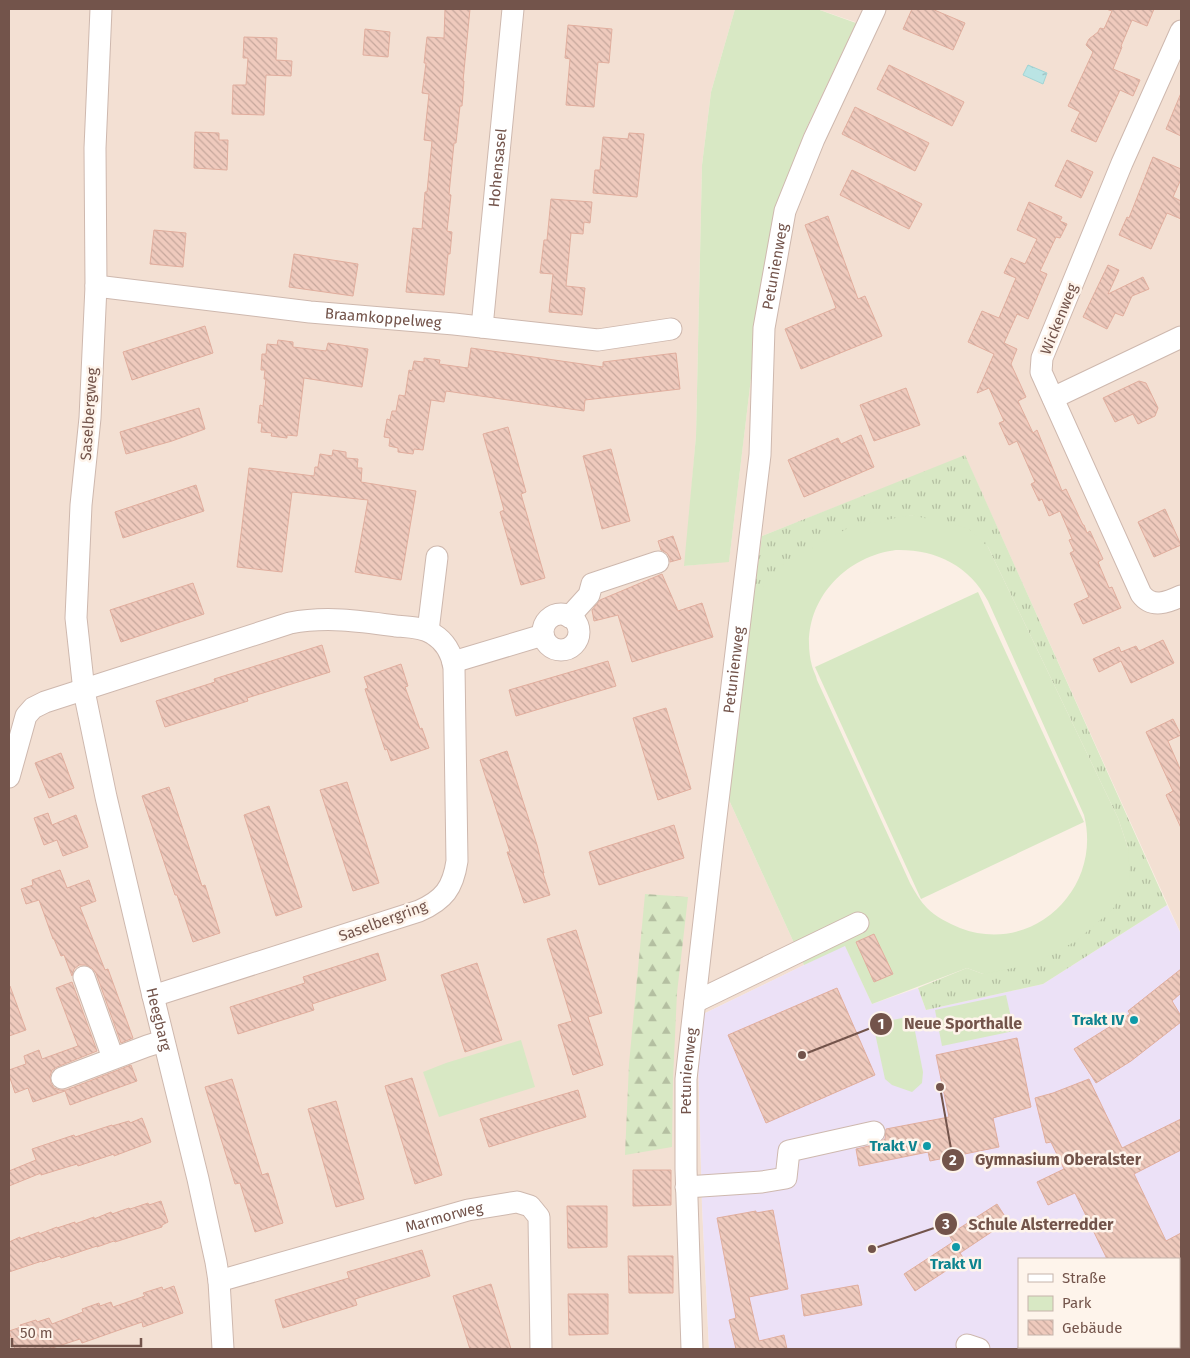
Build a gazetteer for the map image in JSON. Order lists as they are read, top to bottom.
{
  "streets": {
    "street": [
      "Hohensasel",
      "Petunienweg",
      "Braamkoppelweg",
      "Wickenweg",
      "Saselbergweg",
      "Saselbergring",
      "Heegbarg",
      "Marmorweg"
    ]
  },
  "crossings": [
    ["Hohensasel", "Braamkoppelweg"],
    ["Braamkoppelweg", "Saselbergweg"],
    ["Saselbergweg", "Saselbergring"],
    ["Saselbergweg", "Heegbarg"],
    ["Saselbergring", "Heegbarg"],
    ["Heegbarg", "Marmorweg"]
  ],
  "places": [
    "Trakt IV",
    "Neue Sporthalle",
    "Gymnasium Oberalster",
    "Trakt V",
    "Trakt VI",
    "Schule Alsterredder"
  ],
  "legend": ["Straße", "Park", "Gebäude"],
  "scale_bar": "50 m"
}
